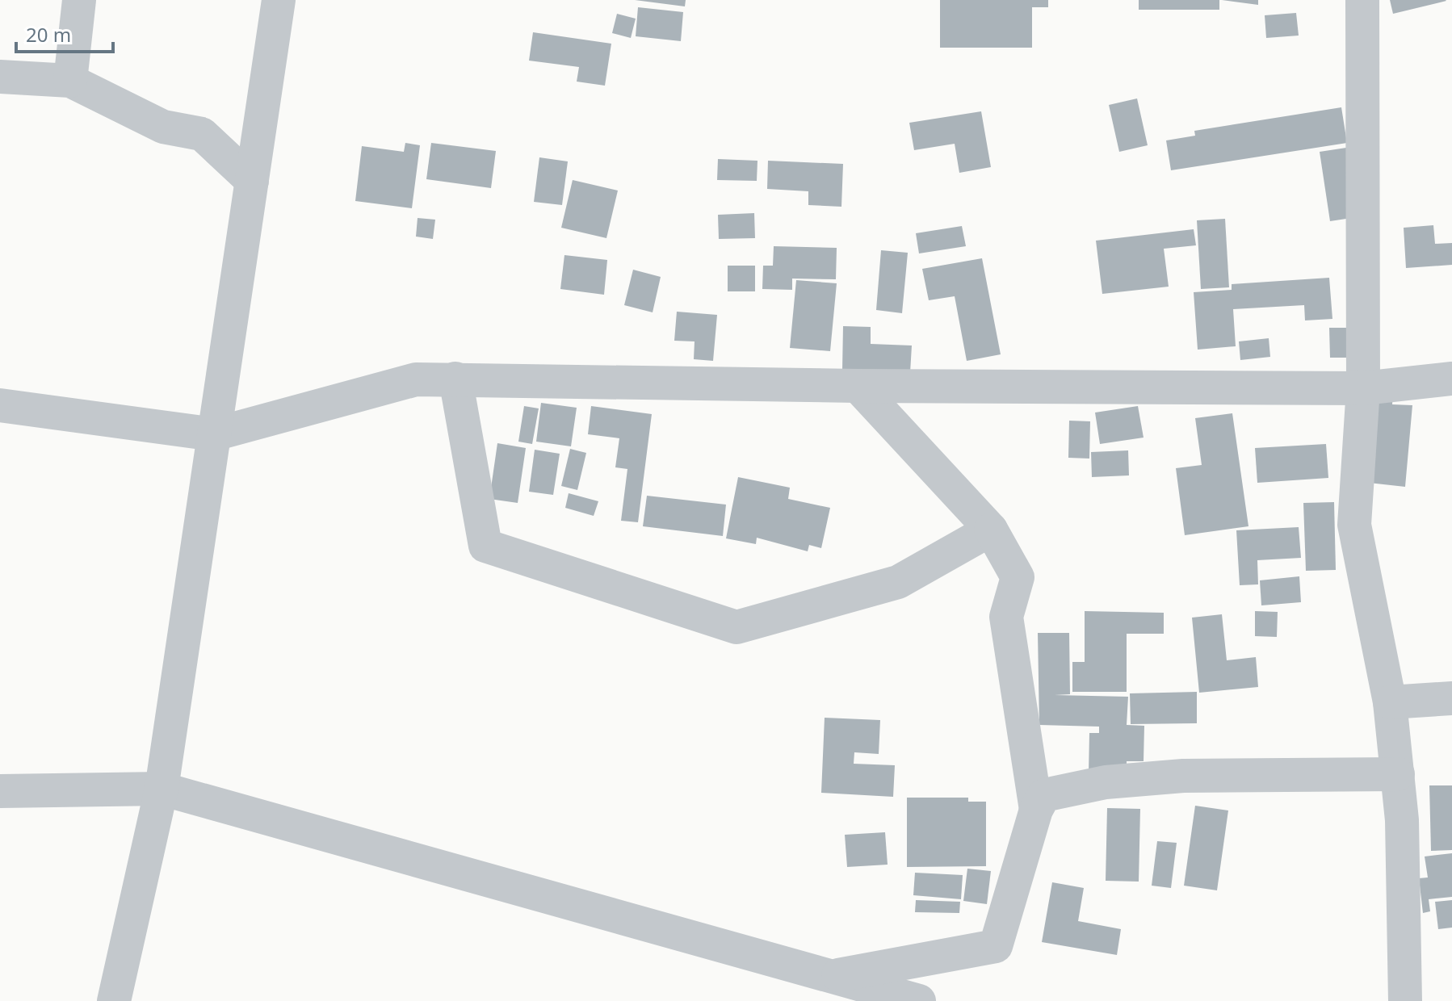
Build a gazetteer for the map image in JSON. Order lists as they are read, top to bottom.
{
  "scale_bar": "20 m"
}
